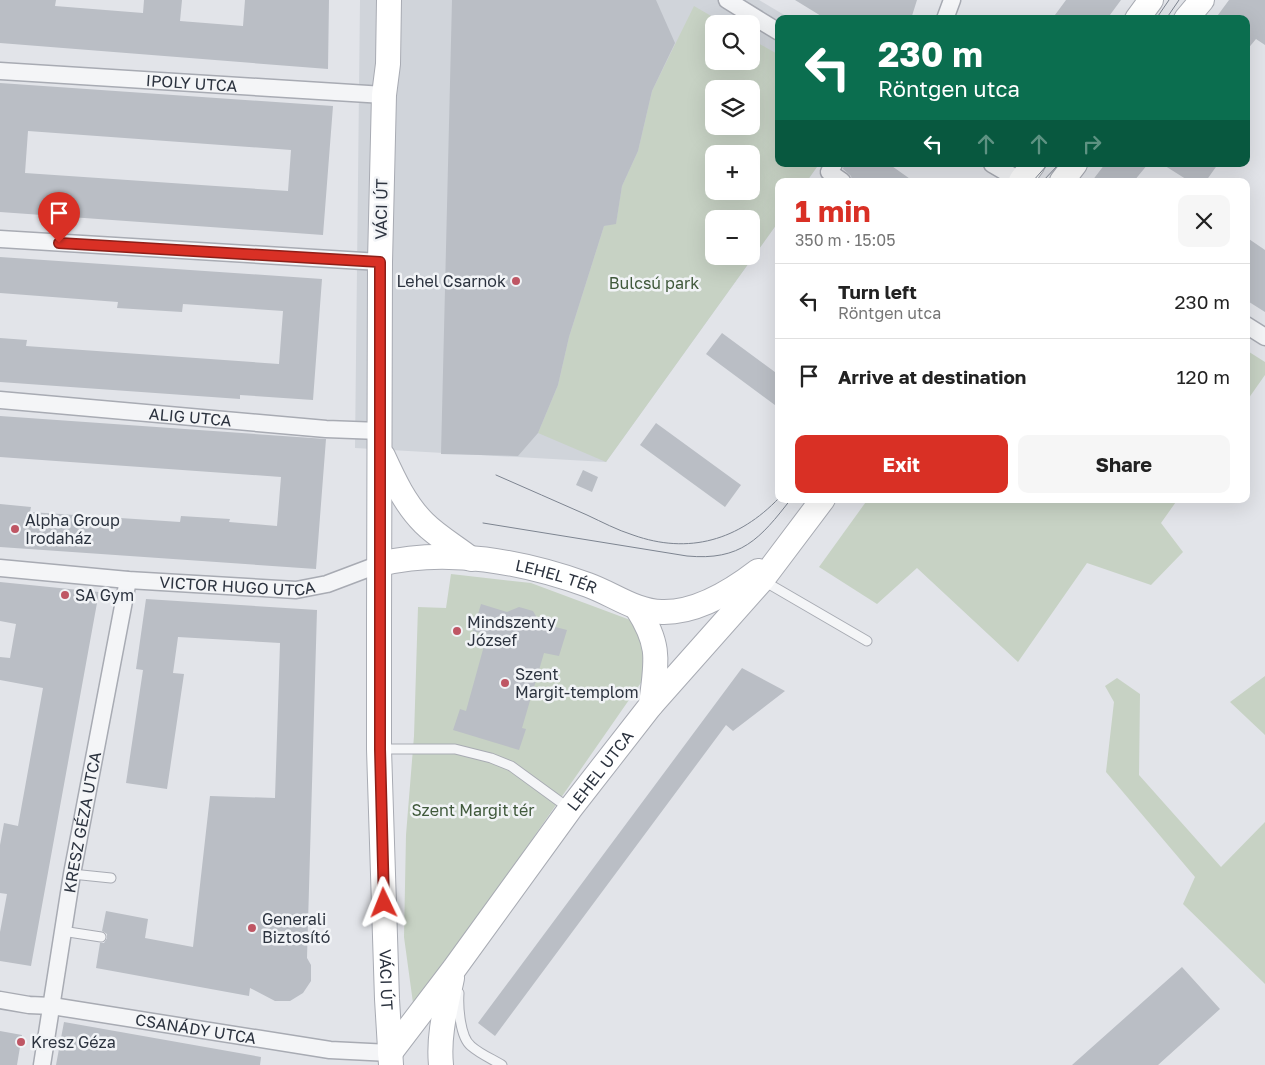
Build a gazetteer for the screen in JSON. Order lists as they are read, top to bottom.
{
  "streets": {
    "main road": ["VÁCI ÚT", "LEHEL TÉR", "LEHEL UTCA"],
    "street": [
      "IPOLY UTCA",
      "ALIG UTCA",
      "VICTOR HUGO UTCA",
      "KRESZ GÉZA UTCA",
      "CSANÁDY UTCA"
    ]
  },
  "crossings": [
    ["IPOLY UTCA", "VÁCI ÚT"],
    ["VÁCI ÚT", "ALIG UTCA"],
    ["VÁCI ÚT", "LEHEL TÉR"],
    ["VÁCI ÚT", "VICTOR HUGO UTCA"],
    ["VÁCI ÚT", "LEHEL UTCA"],
    ["VÁCI ÚT", "CSANÁDY UTCA"],
    ["LEHEL TÉR", "LEHEL UTCA"],
    ["VICTOR HUGO UTCA", "KRESZ GÉZA UTCA"],
    ["LEHEL UTCA", "CSANÁDY UTCA"],
    ["KRESZ GÉZA UTCA", "CSANÁDY UTCA"]
  ],
  "parks": ["Bulcsú park", "Szent Margit tér"],
  "places": [
    "Lehel Csarnok",
    "Alpha Group Irodaház",
    "SA Gym",
    "Mindszenty József",
    "Szent Margit-templom",
    "Generali Biztosító",
    "Kresz Géza"
  ],
  "page": {
    "map_buttons": ["+", "−"],
    "turn": ["230 m", "Röntgen utca"],
    "heading": ["1 min", "350 m · 15:05"],
    "list": [
      {
        "name": "Turn left",
        "note": "Röntgen utca",
        "value": "230 m"
      },
      {
        "name": "Arrive at destination",
        "value": "120 m"
      }
    ],
    "buttons": ["Exit", "Share"]
  }
}
